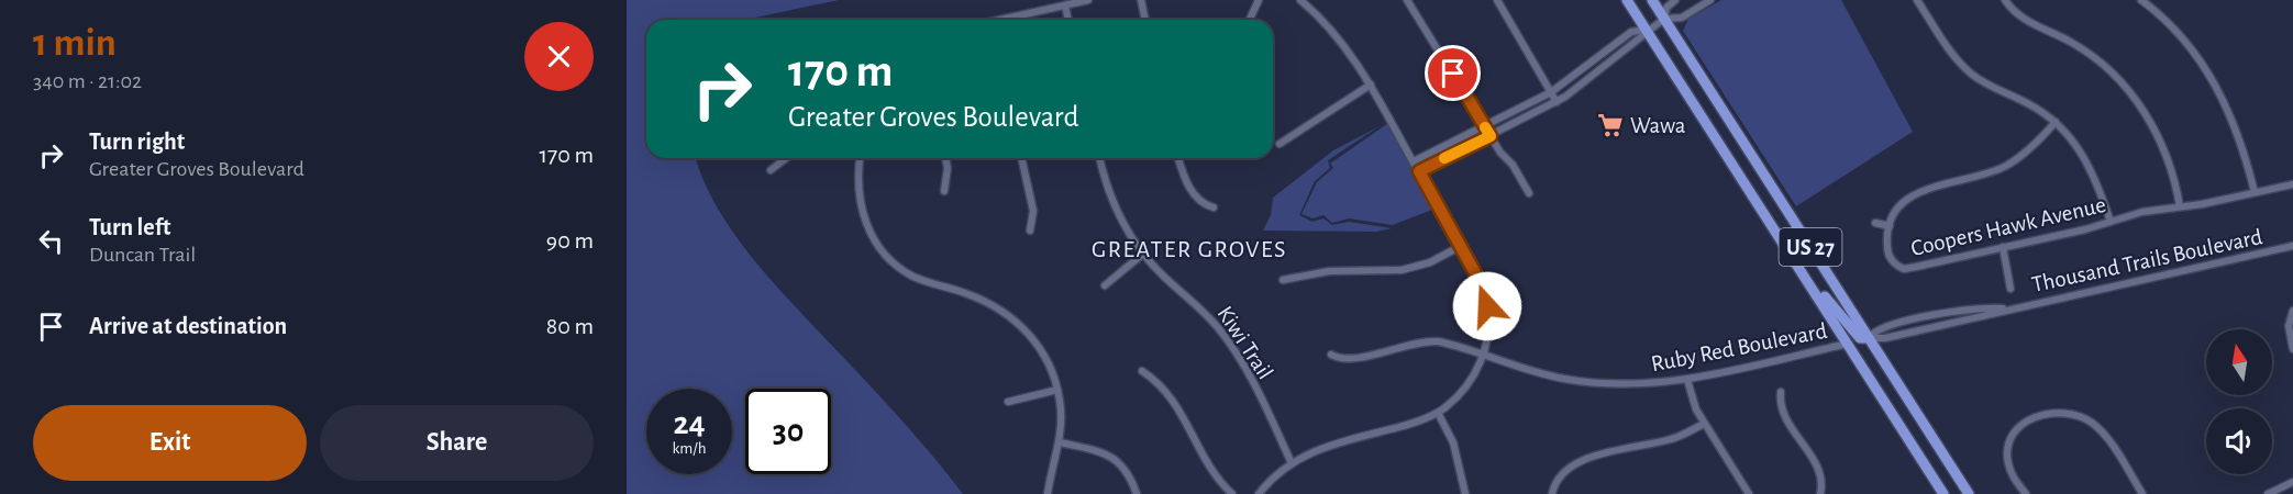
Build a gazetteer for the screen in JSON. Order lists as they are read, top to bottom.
{
  "streets": {
    "highway": ["US 27"],
    "street": [
      "Coopers Hawk Avenue",
      "Thousand Trails Boulevard",
      "Kiwi Trail",
      "Ruby Red Boulevard"
    ]
  },
  "crossings": [
    ["US 27", "Thousand Trails Boulevard"],
    ["US 27", "Ruby Red Boulevard"]
  ],
  "districts": ["GREATER GROVES"],
  "places": {
    "supermarket": ["Wawa"]
  },
  "north": "top",
  "page": {
    "heading": ["1 min", "340 m · 21:02"],
    "turn": ["170 m", "Greater Groves Boulevard"],
    "list": [
      {
        "name": "Turn right",
        "note": "Greater Groves Boulevard",
        "value": "170 m"
      },
      {
        "name": "Turn left",
        "note": "Duncan Trail",
        "value": "90 m"
      },
      {
        "name": "Arrive at destination",
        "value": "80 m"
      }
    ],
    "speed": "24 km/h",
    "limit": "30",
    "buttons": ["Exit", "Share"]
  }
}
